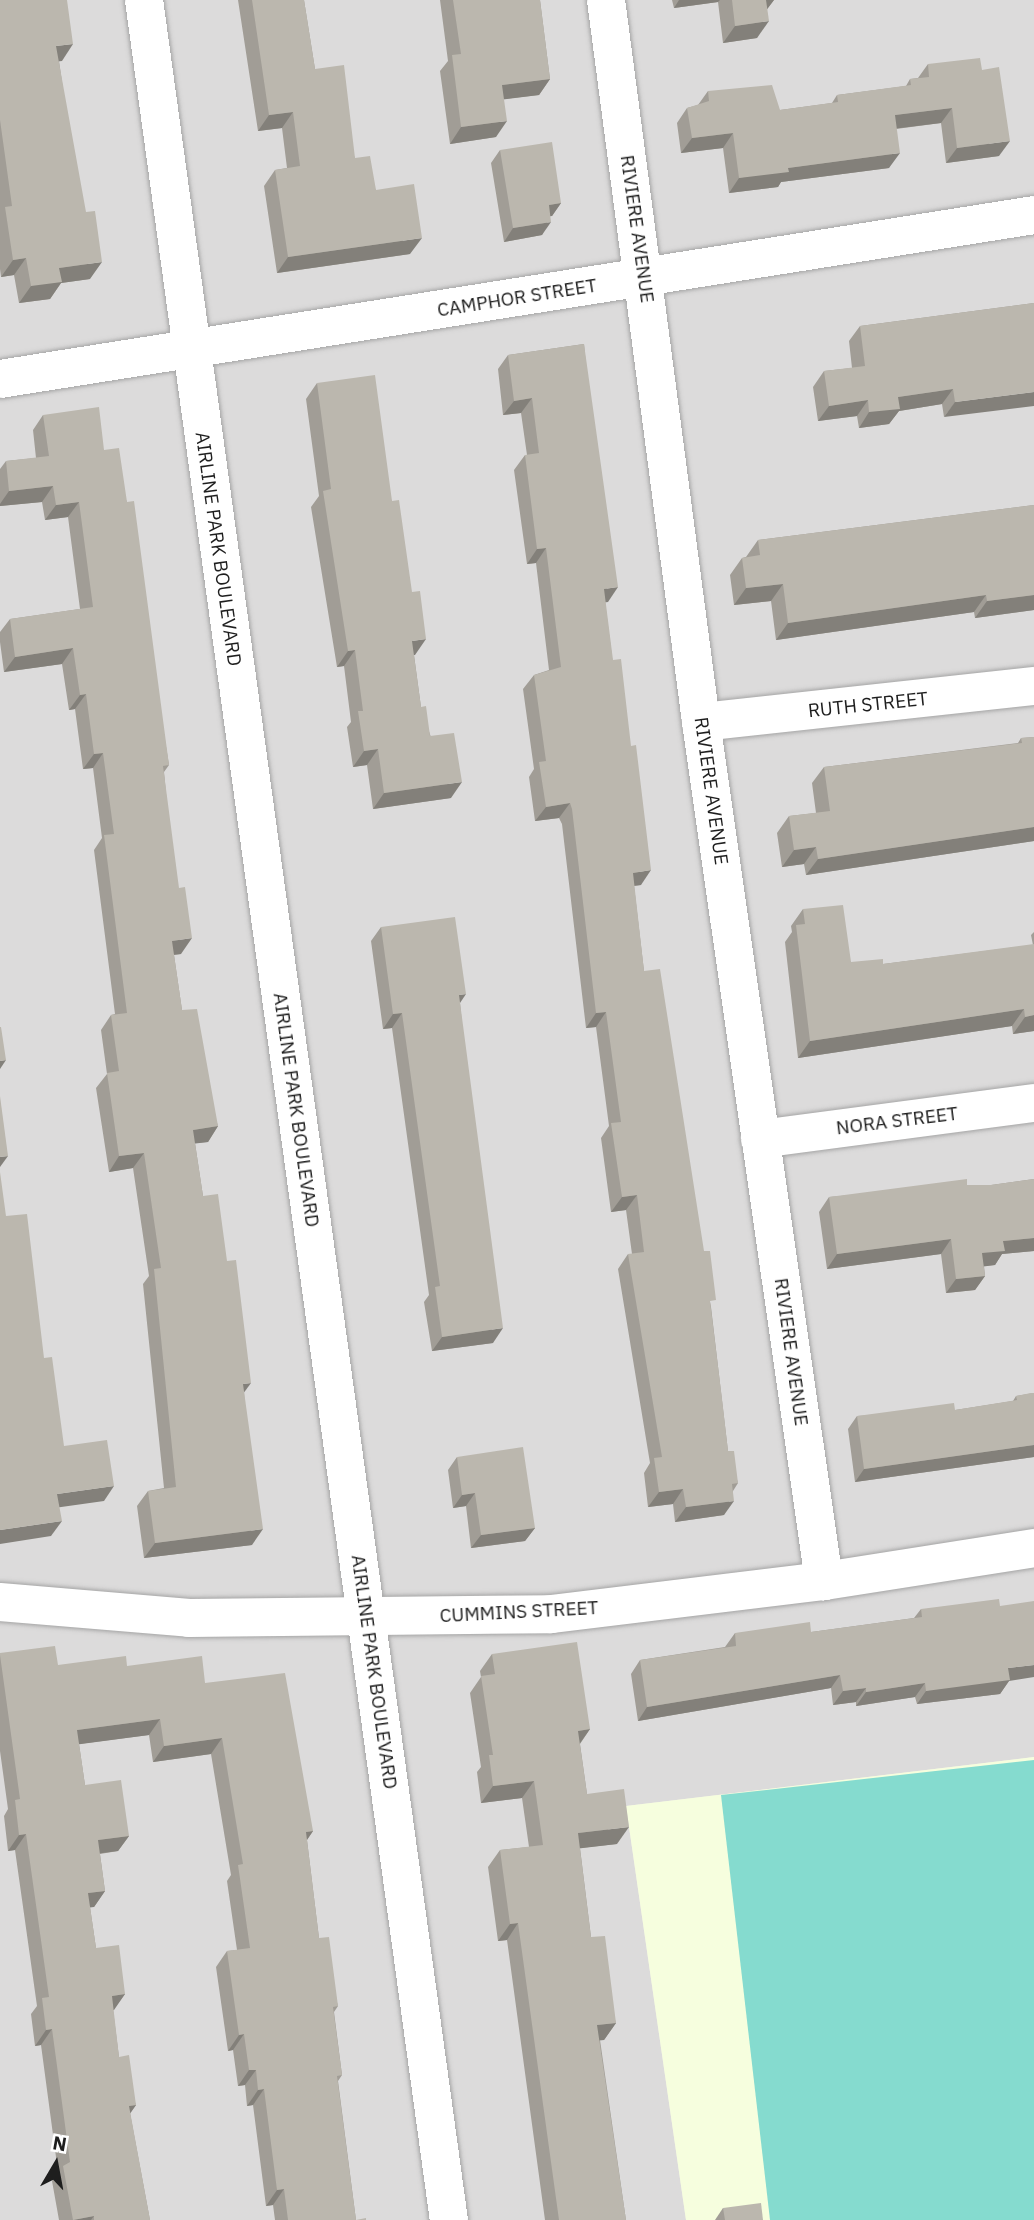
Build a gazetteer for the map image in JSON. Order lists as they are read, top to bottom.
{
  "streets": {
    "street": [
      "RIVIERE AVENUE",
      "CAMPHOR STREET",
      "AIRLINE PARK BOULEVARD",
      "RUTH STREET",
      "NORA STREET",
      "CUMMINS STREET"
    ]
  },
  "crossings": [
    ["RIVIERE AVENUE", "CAMPHOR STREET"],
    ["RIVIERE AVENUE", "RUTH STREET"],
    ["RIVIERE AVENUE", "NORA STREET"],
    ["RIVIERE AVENUE", "CUMMINS STREET"],
    ["CAMPHOR STREET", "AIRLINE PARK BOULEVARD"],
    ["AIRLINE PARK BOULEVARD", "CUMMINS STREET"]
  ],
  "north": "top"
}
